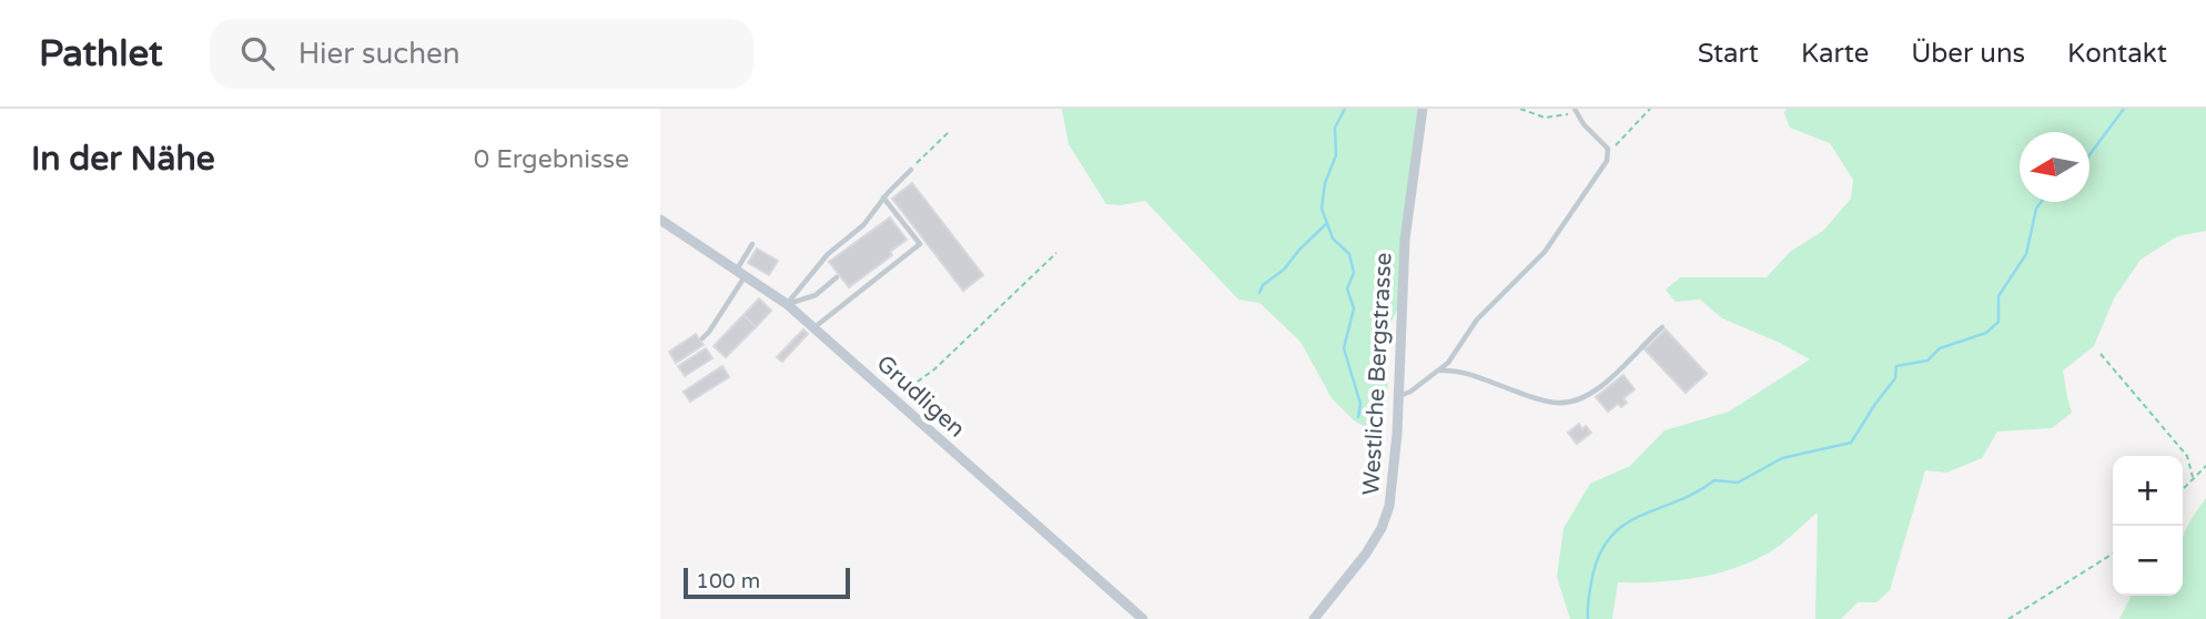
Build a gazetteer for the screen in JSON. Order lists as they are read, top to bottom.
{
  "streets": {
    "street": ["Westliche Bergstrasse", "Grudligen"]
  },
  "scale_bar": "100 m",
  "north": "left",
  "page": {
    "header": "Pathlet",
    "search": "Hier suchen",
    "nav": [
      "Start",
      "Karte",
      "Über uns",
      "Kontakt"
    ],
    "heading": ["In der Nähe", "0 Ergebnisse"],
    "map_buttons": ["+", "−"],
    "scale": "100 m"
  }
}
